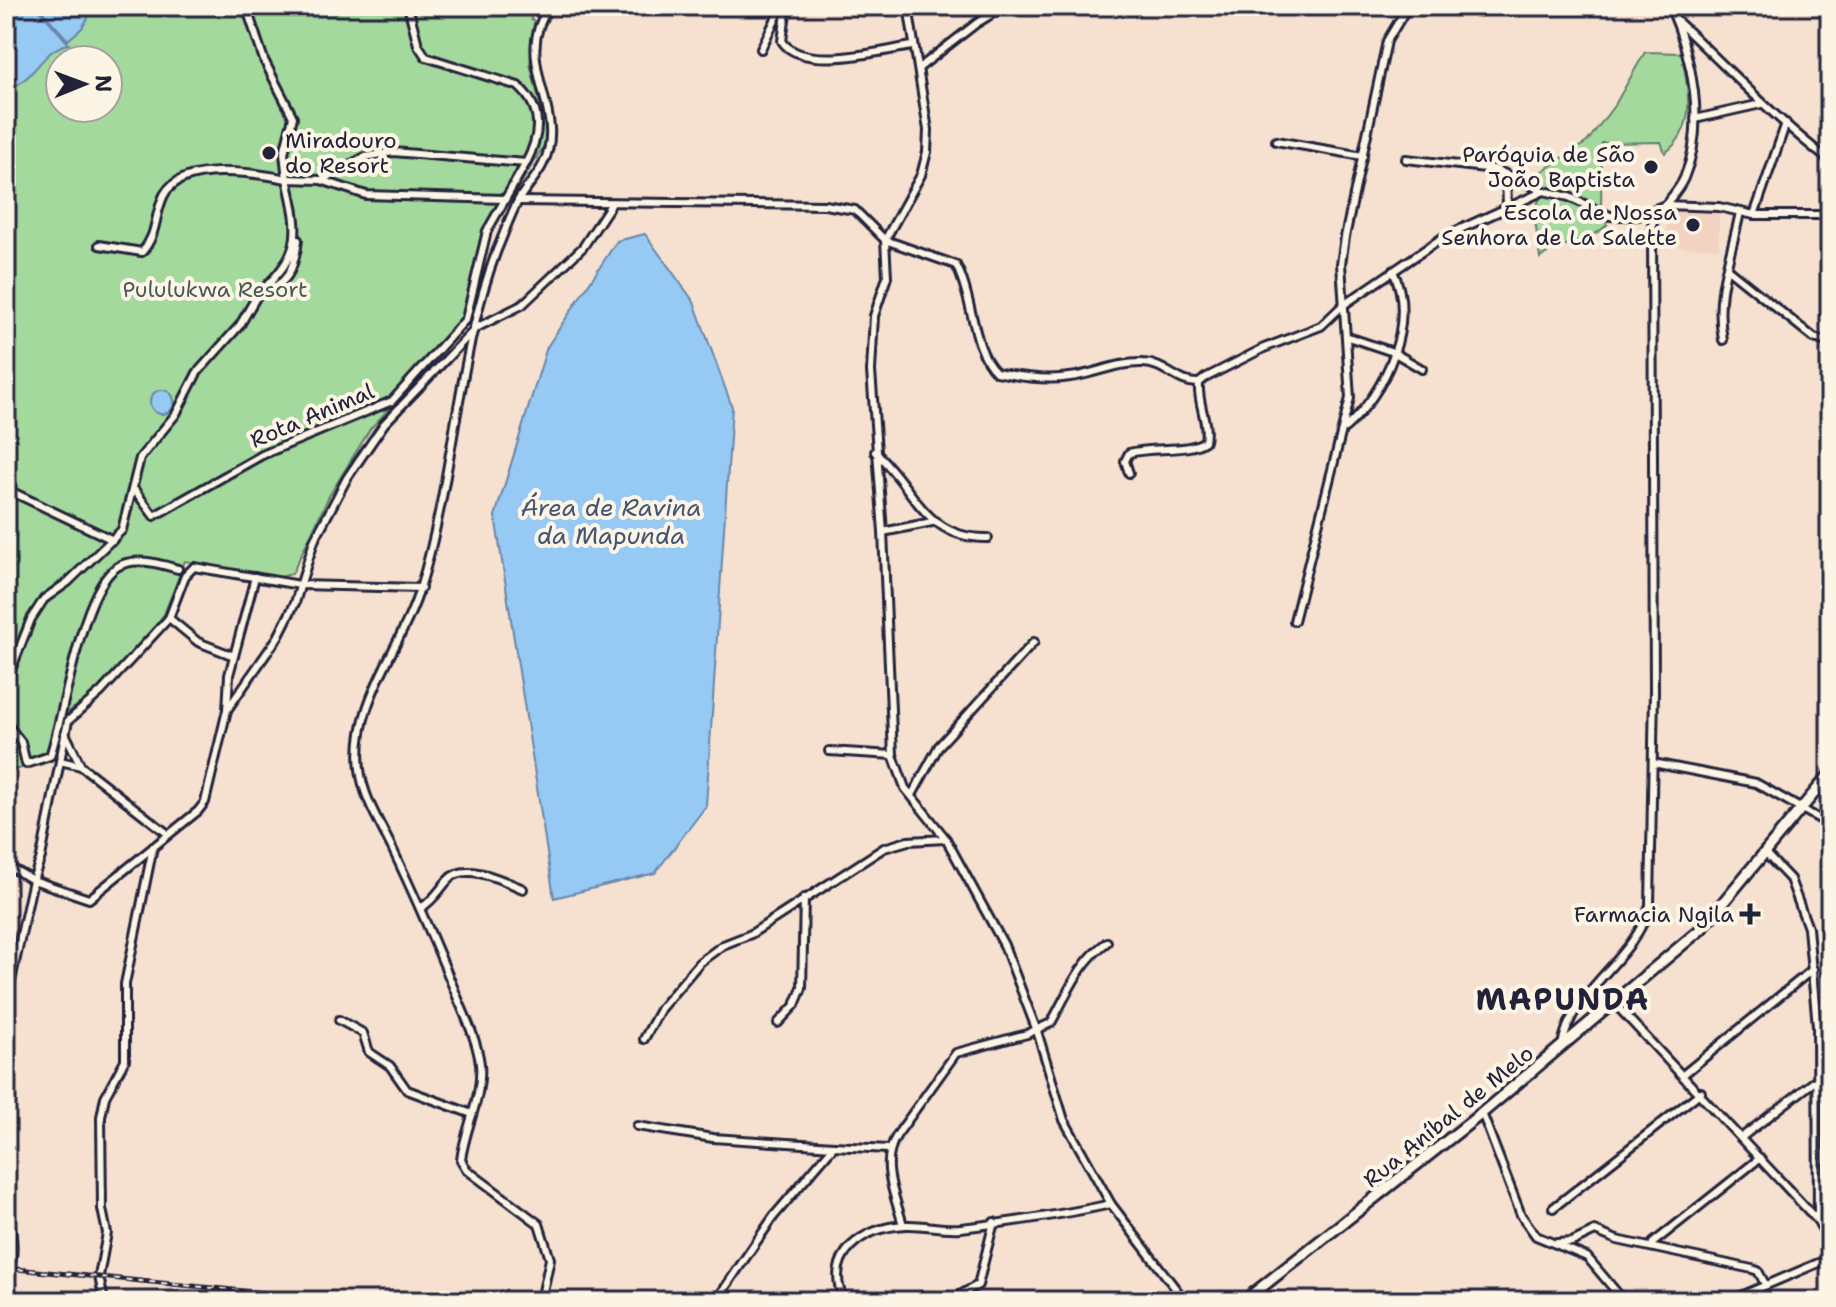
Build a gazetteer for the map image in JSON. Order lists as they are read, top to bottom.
{
  "streets": {
    "street": ["Rota Animal", "Rua Aníbal de Melo"]
  },
  "districts": ["MAPUNDA"],
  "water": ["Área de Ravina da Mapunda"],
  "parks": ["Pululukwa Resort"],
  "places": {
    "other": ["Miradouro do Resort", "Paróquia de São João Baptista", "Escola de Nossa Senhora de La Salette"],
    "health": ["Farmacia Ngila"]
  },
  "north": "right"
}
